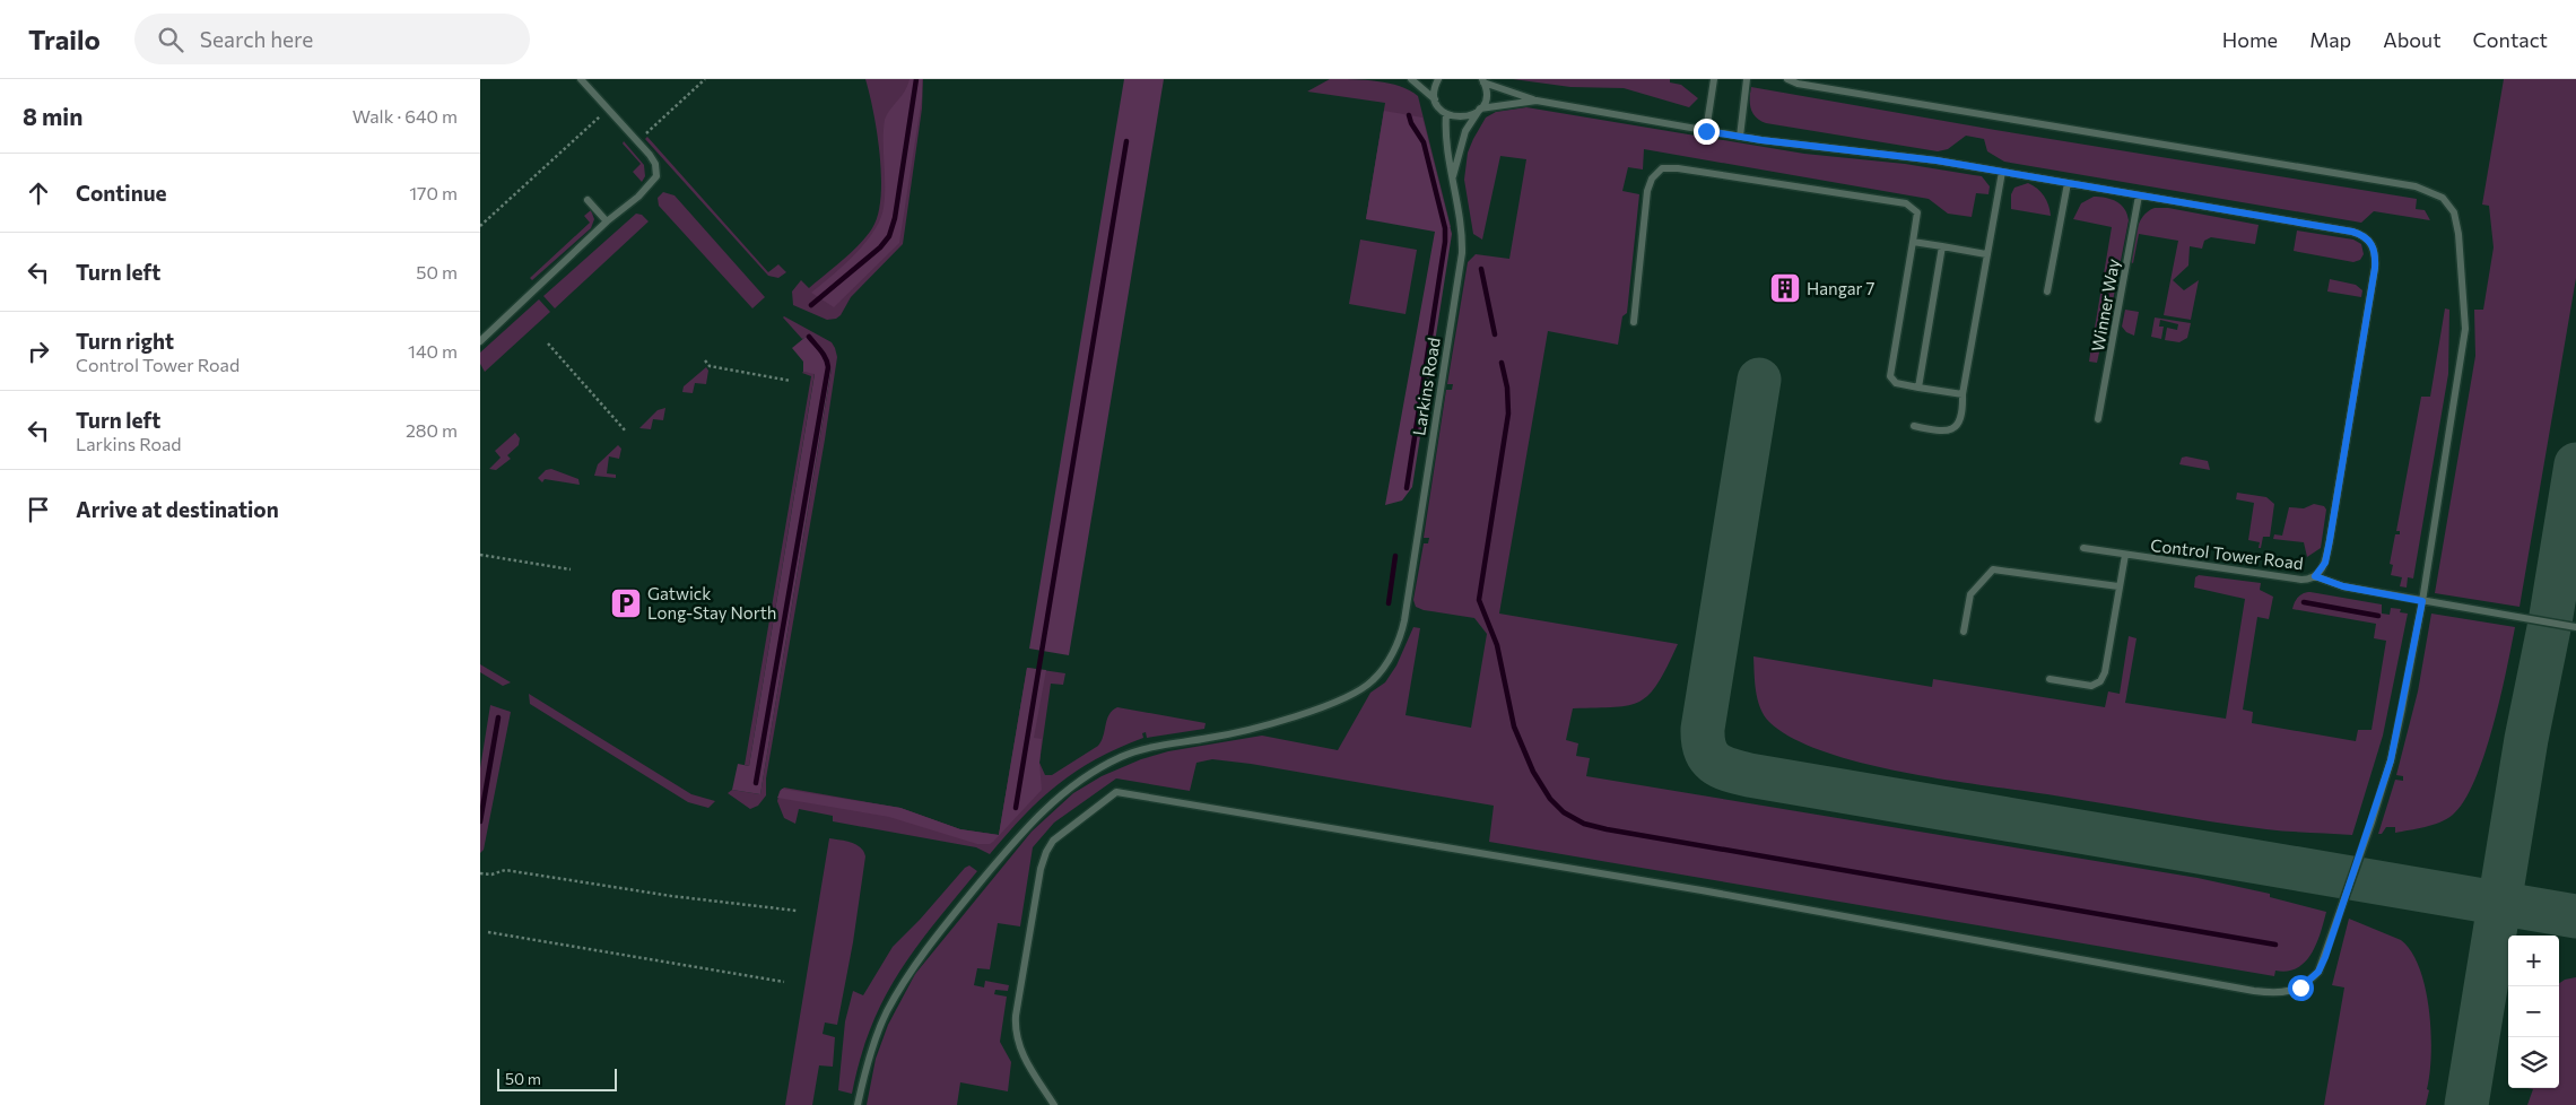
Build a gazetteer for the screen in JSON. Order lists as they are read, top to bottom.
{
  "streets": {
    "lane": ["Winner Way", "Larkins Road", "Control Tower Road"]
  },
  "crossings": [
    ["Winner Way", "Control Tower Road"]
  ],
  "places": {
    "building": ["Hangar 7"],
    "parking": ["Gatwick Long-Stay North"]
  },
  "scale_bar": "50 m",
  "page": {
    "header": "Trailo",
    "search": "Search here",
    "nav": [
      "Home",
      "Map",
      "About",
      "Contact"
    ],
    "heading": ["8 min", "Walk · 640 m"],
    "list": [
      ["Continue", "170 m"],
      ["Turn left", "50 m"],
      ["Turn right", "Control Tower Road", "140 m"],
      ["Turn left", "Larkins Road", "280 m"],
      "Arrive at destination"
    ],
    "map_buttons": ["+", "−"],
    "scale": "50 m"
  }
}
